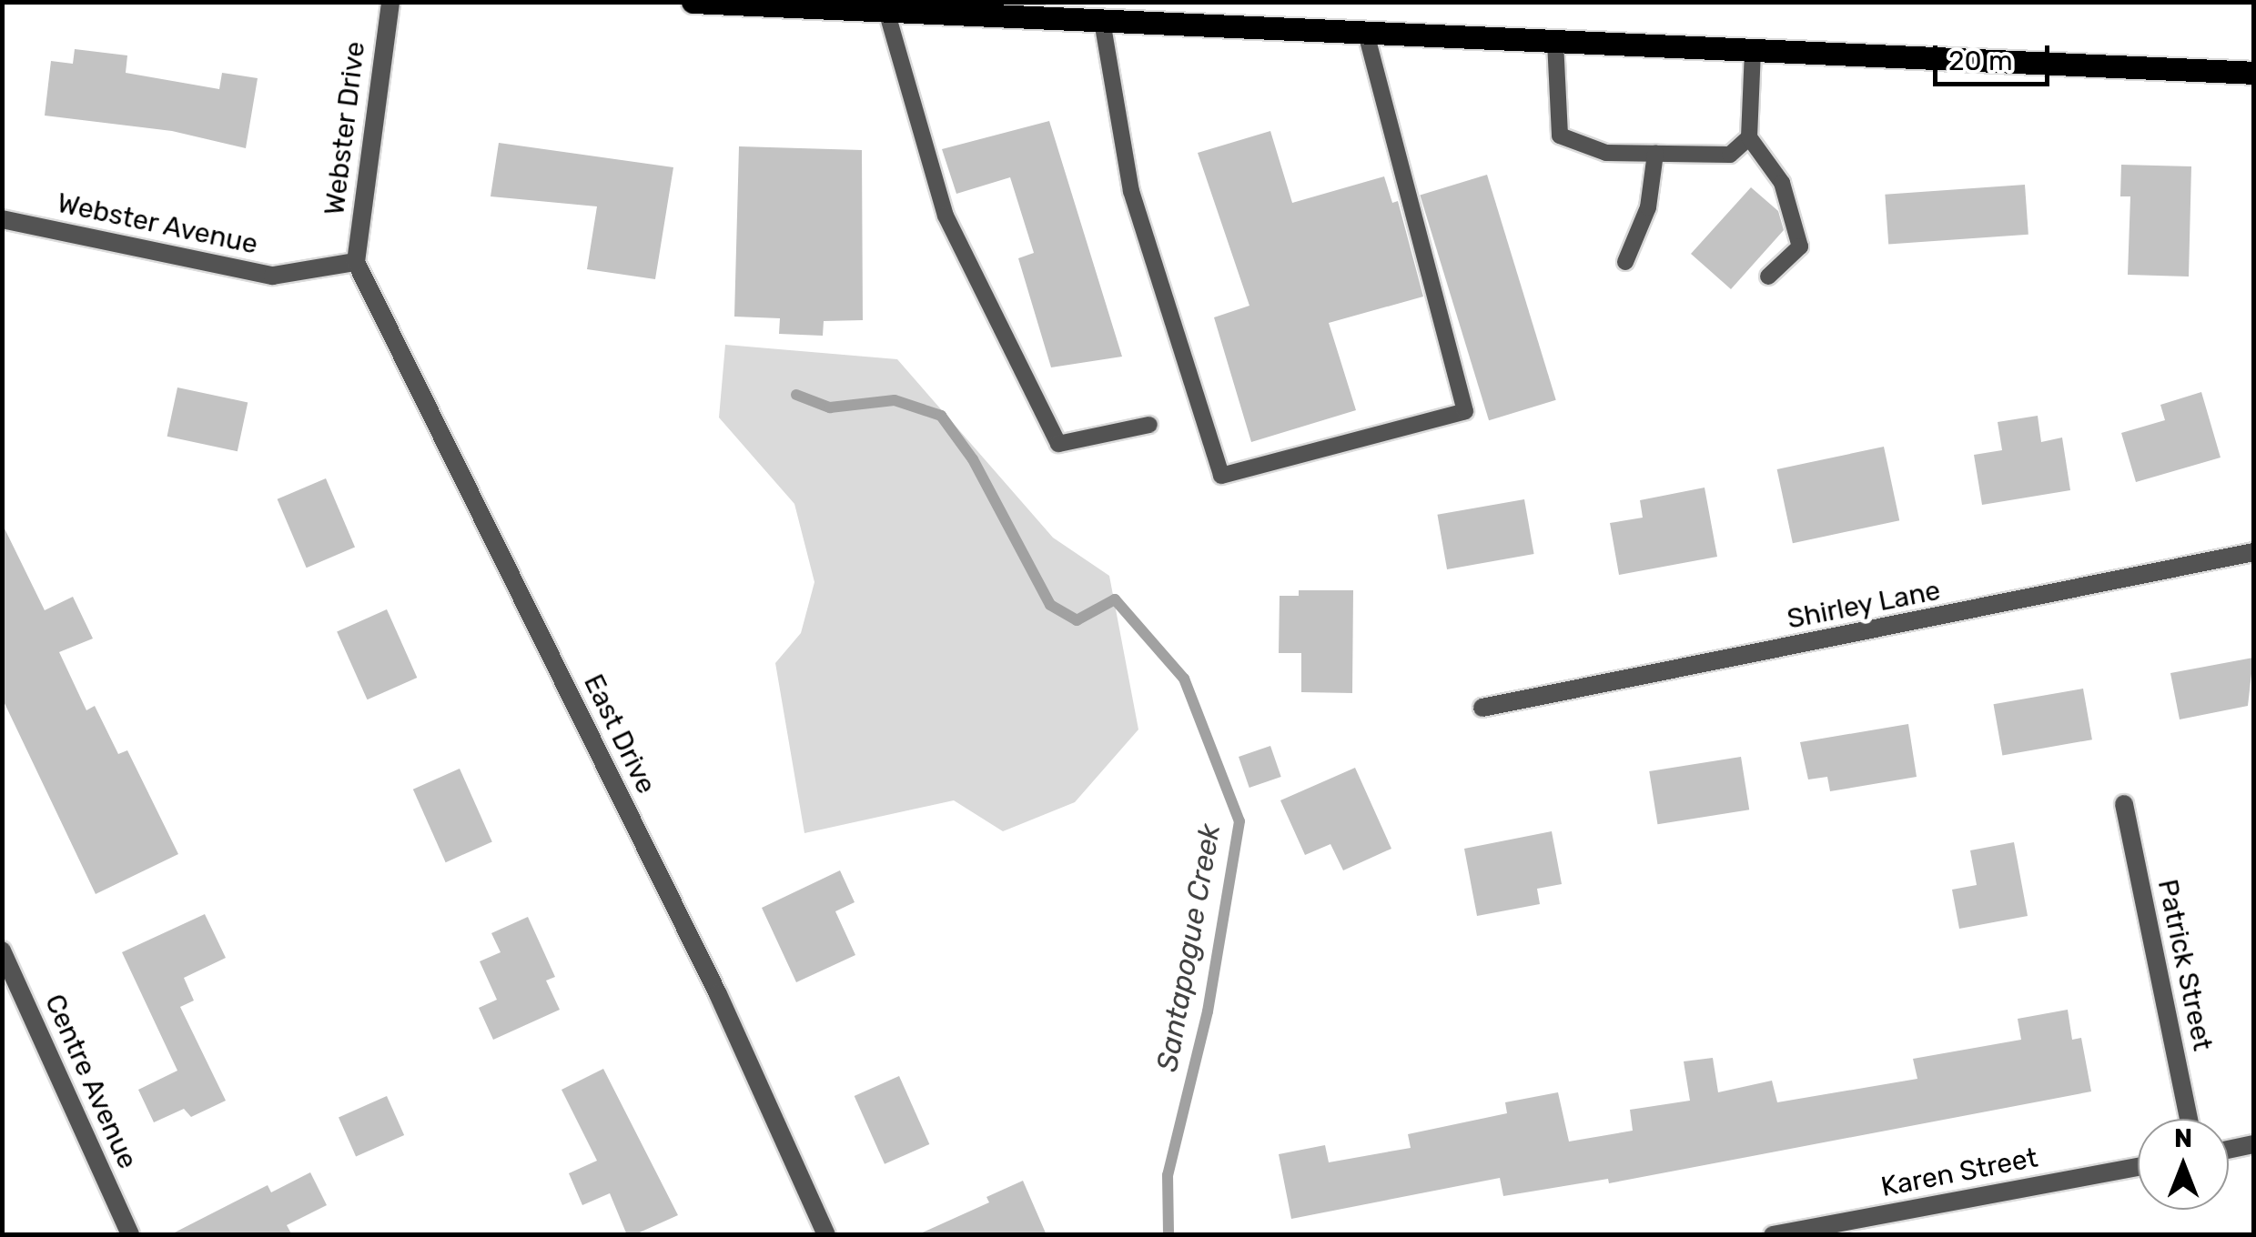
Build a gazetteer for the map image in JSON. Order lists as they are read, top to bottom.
{
  "streets": {
    "street": [
      "Webster Drive",
      "Webster Avenue",
      "Shirley Lane",
      "East Drive",
      "Patrick Street",
      "Centre Avenue",
      "Karen Street"
    ]
  },
  "crossings": [
    ["Webster Drive", "Webster Avenue"],
    ["Webster Drive", "East Drive"],
    ["Webster Avenue", "East Drive"]
  ],
  "water": ["Santapogue Creek"],
  "scale_bar": "20 m",
  "north": "top"
}
